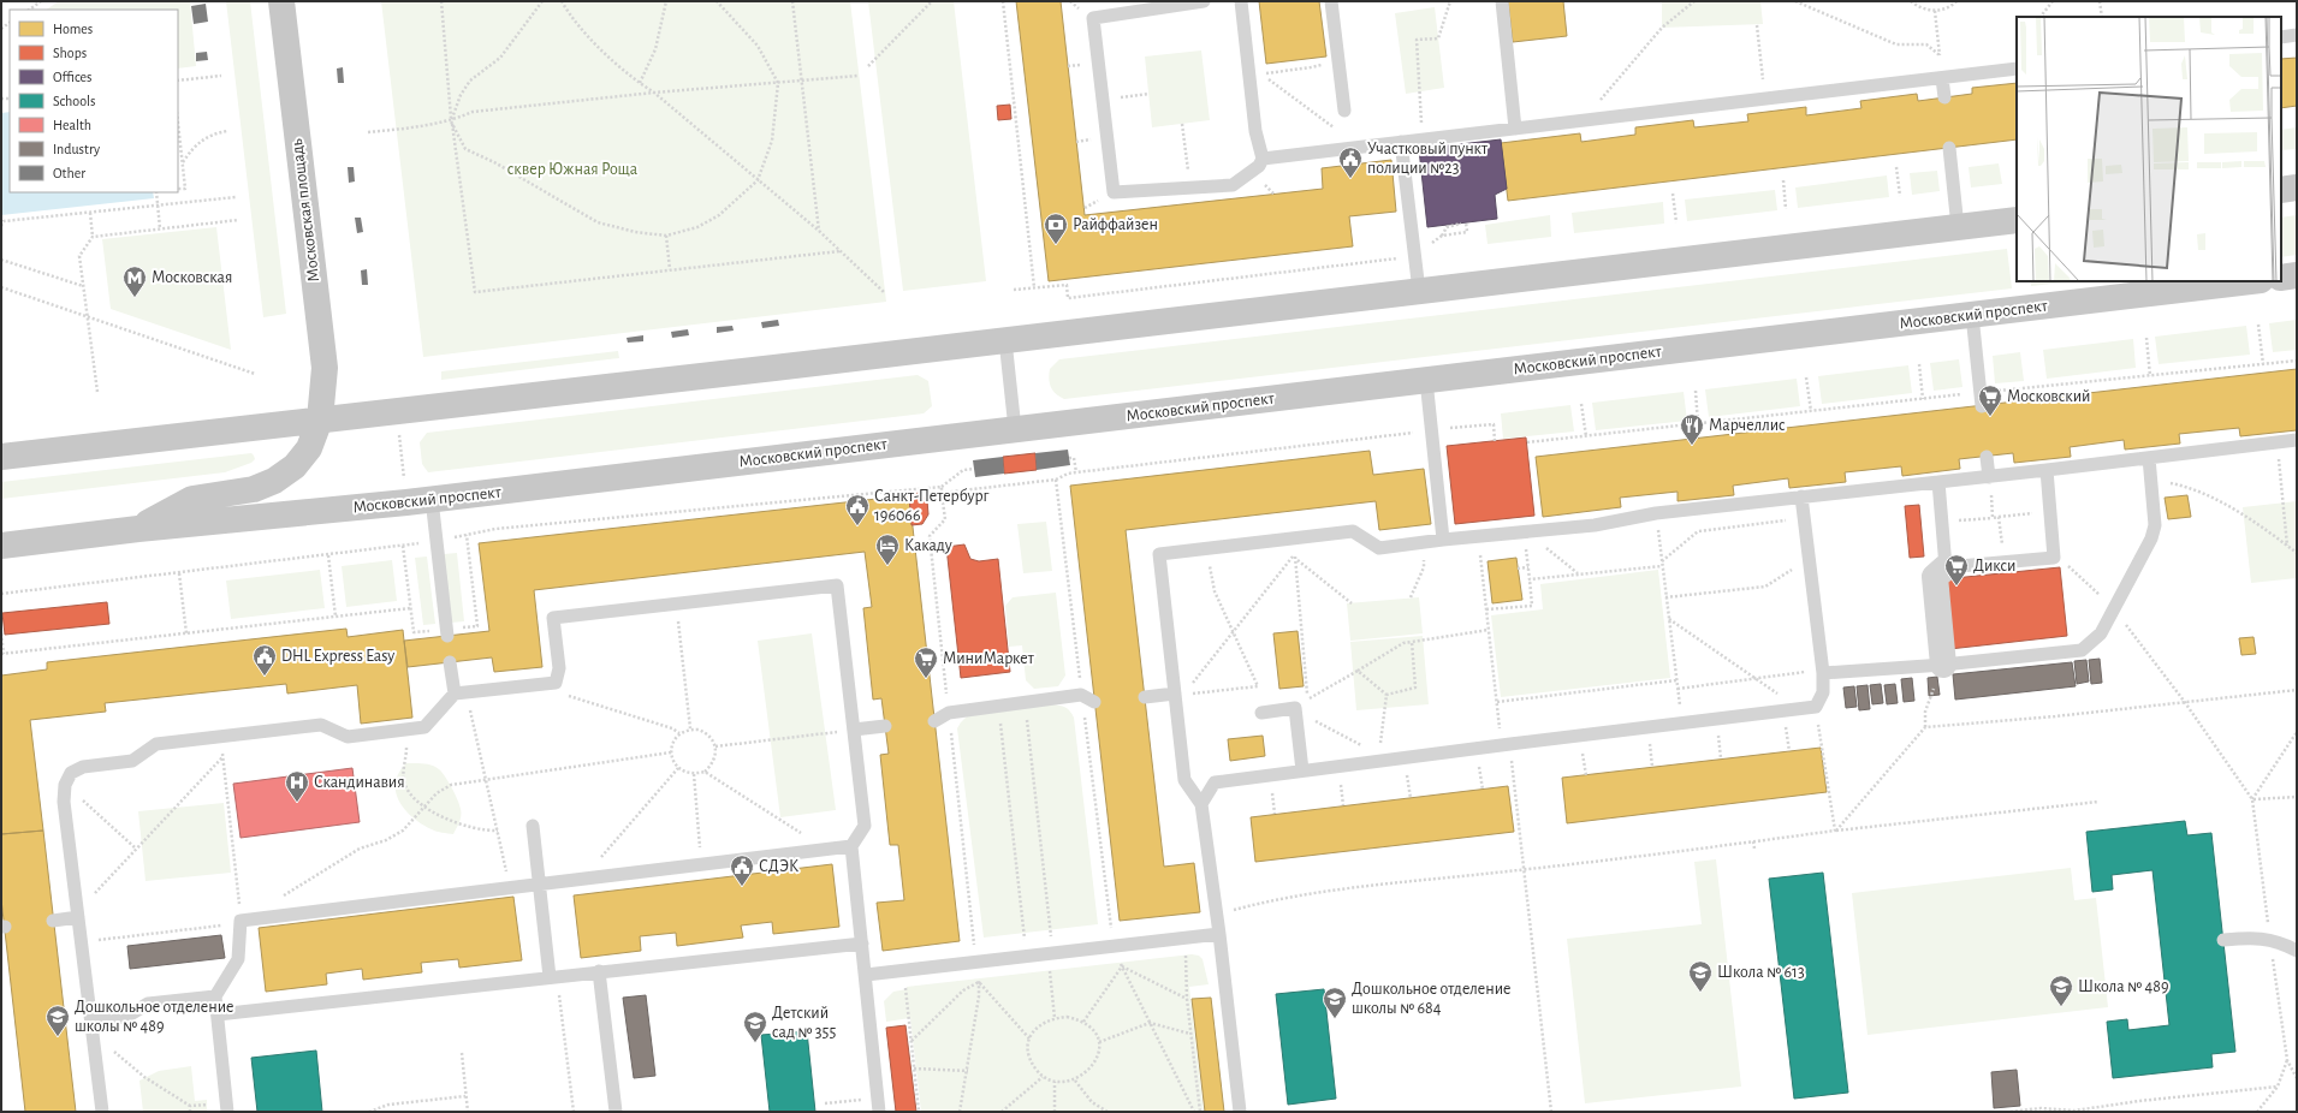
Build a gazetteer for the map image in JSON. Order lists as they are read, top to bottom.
{
  "streets": {
    "main road": ["Московская площадь", "Московский проспект"]
  },
  "crossings": [
    ["Московская площадь", "Московский проспект"]
  ],
  "parks": ["сквер Южная Роща"],
  "places": {
    "public building": [
      "Участковый пункт полиции №23",
      "Санкт-Петербург 196066",
      "DHL Express Easy",
      "СДЭК"
    ],
    "bank": ["Райффайзен"],
    "metro station": ["Московская"],
    "supermarket": ["Московский", "Дикси", "МиниМаркет"],
    "restaurant": ["Марчеллис"],
    "hotel": ["Какаду"],
    "hospital": ["Скандинавия"],
    "school or university": [
      "Школа № 613",
      "Школа № 489",
      "Дошкольное отделение школы № 684",
      "Дошкольное отделение школы № 489",
      "Детский сад № 355"
    ]
  },
  "legend": [
    "Homes",
    "Shops",
    "Offices",
    "Schools",
    "Health",
    "Industry",
    "Other"
  ]
}
